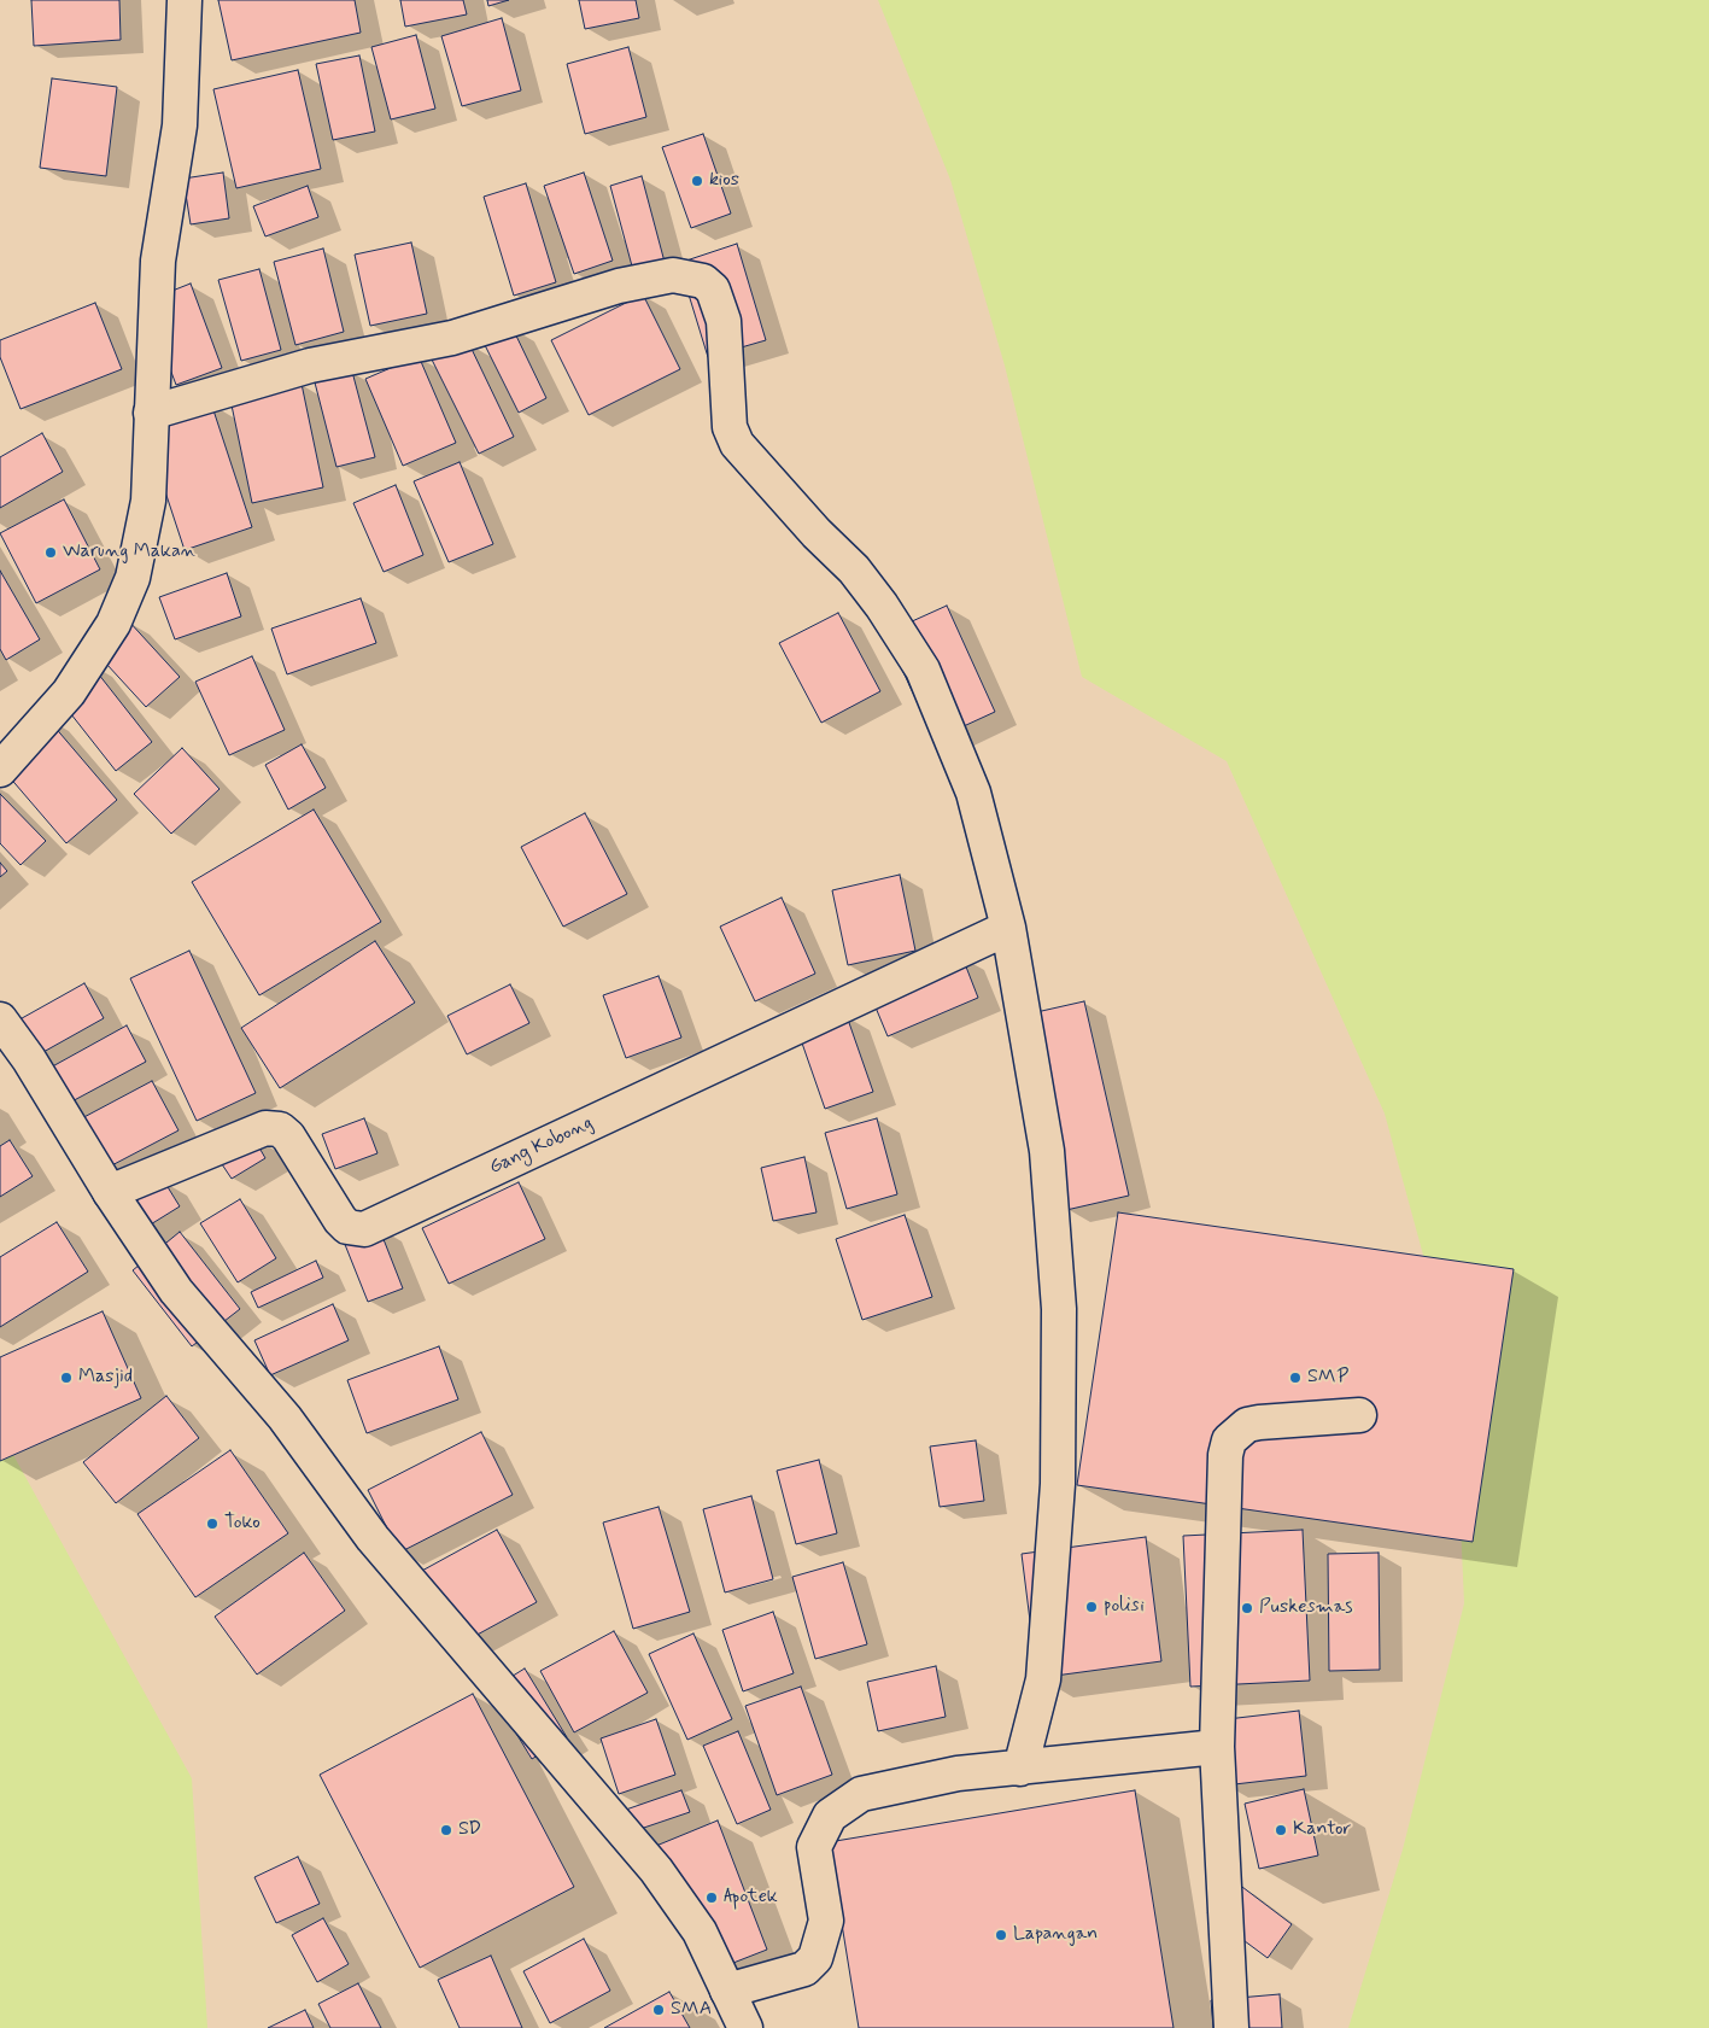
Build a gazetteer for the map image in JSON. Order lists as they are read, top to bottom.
{
  "streets": {
    "street": ["Gang Kobong"]
  },
  "places": [
    "kios",
    "Warung Makan",
    "Masjid",
    "SMP",
    "Toko",
    "polisi",
    "Puskesmas",
    "SD",
    "Kantor",
    "Apotek",
    "Lapangan",
    "SMA"
  ]
}
